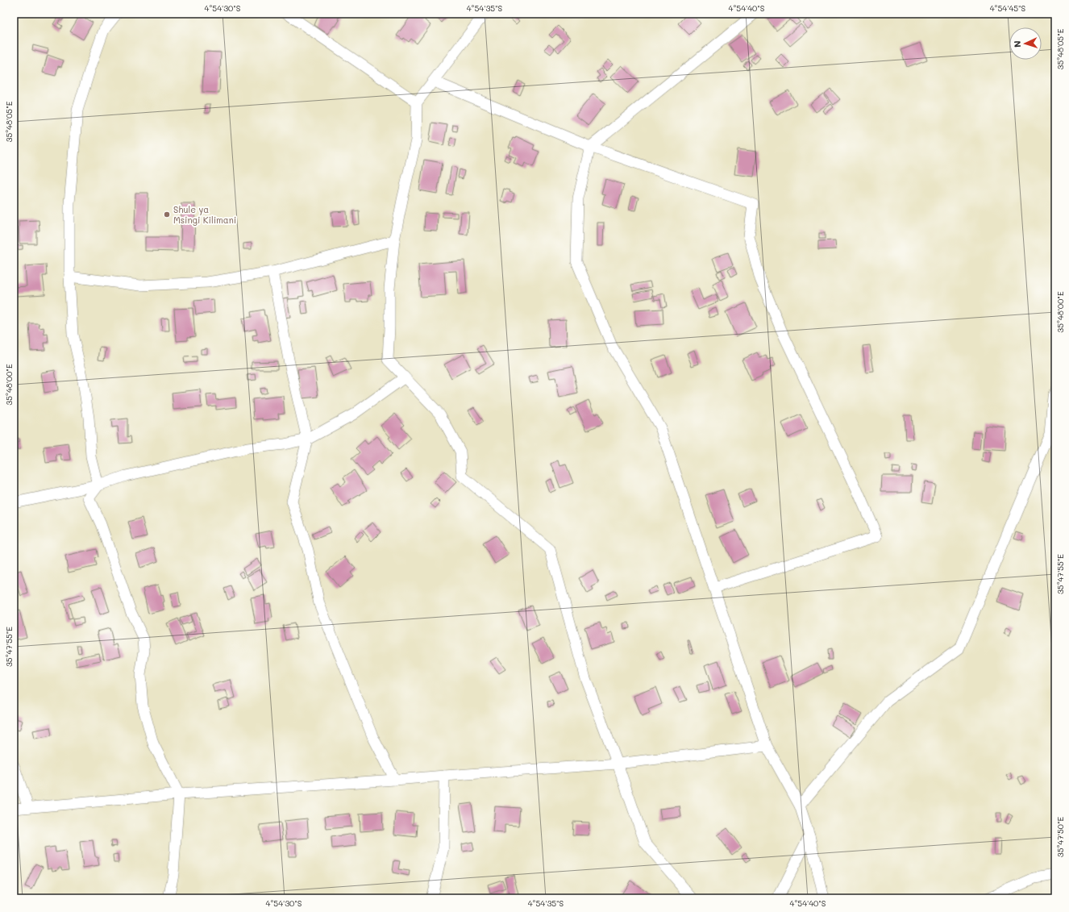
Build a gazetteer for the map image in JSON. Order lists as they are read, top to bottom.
{
  "places": ["Shule ya Msingi Kilimani"],
  "north": "left",
  "coordinates": [
    "4°54'30\"S",
    "4°54'35\"S",
    "4°54'40\"S",
    "4°54'45\"S",
    "35°48'05\"E",
    "35°48'00\"E",
    "35°47'55\"E",
    "35°47'50\"E"
  ]
}
